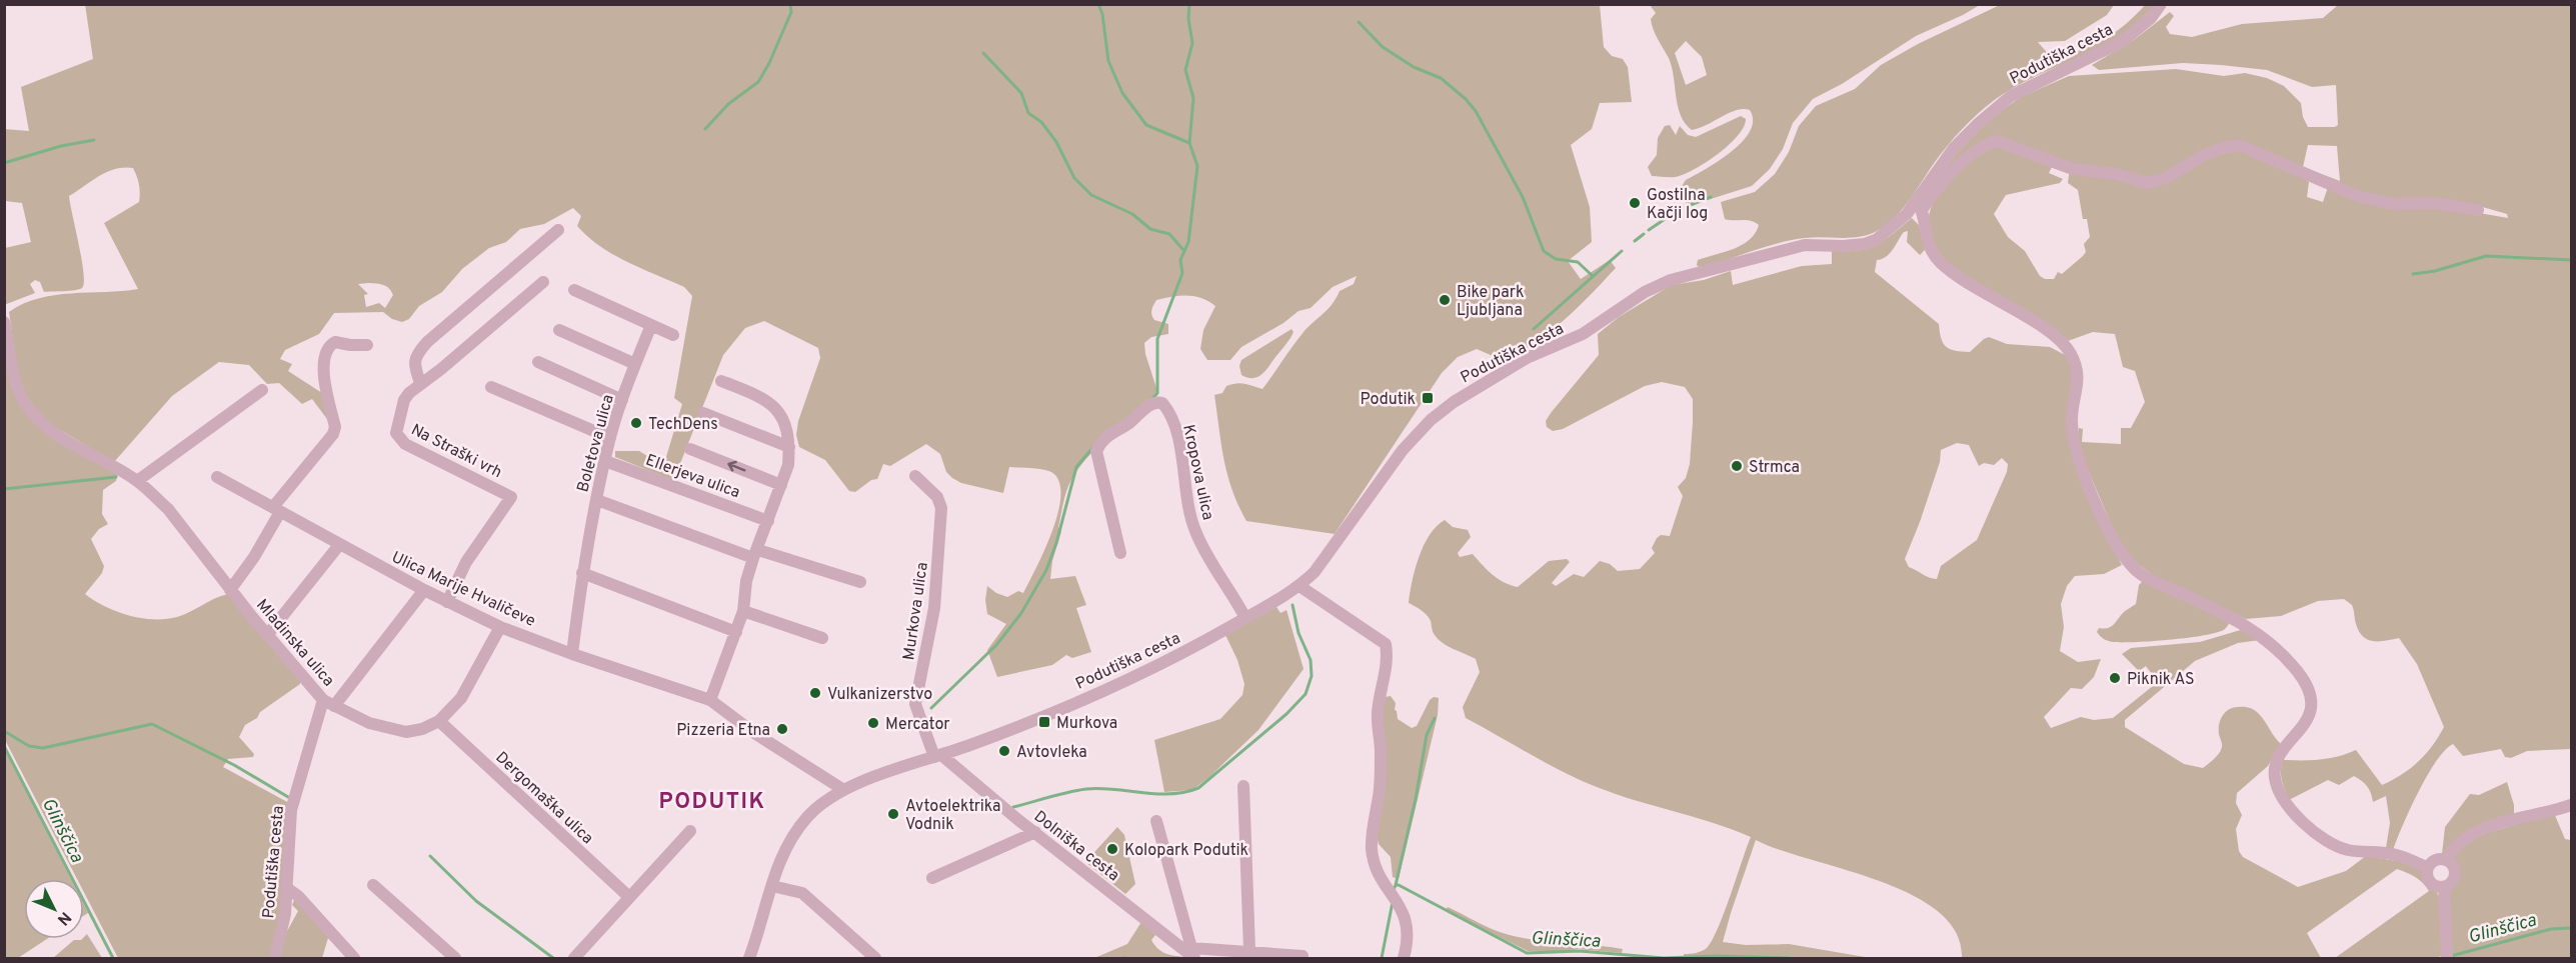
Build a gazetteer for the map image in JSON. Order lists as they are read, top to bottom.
{
  "streets": {
    "street": [
      "Podutiška cesta",
      "Boletova ulica",
      "Na Straški vrh",
      "Kropova ulica",
      "Ellerjeva ulica",
      "Ulica Marije Hvaličeve",
      "Murkova ulica",
      "Mladinska ulica",
      "Dergomaška ulica",
      "Dolniška cesta"
    ]
  },
  "crossings": [
    ["Podutiška cesta", "Kropova ulica"],
    ["Podutiška cesta", "Ulica Marije Hvaličeve"],
    ["Podutiška cesta", "Murkova ulica"],
    ["Podutiška cesta", "Mladinska ulica"],
    ["Podutiška cesta", "Dolniška cesta"],
    ["Boletova ulica", "Ellerjeva ulica"],
    ["Boletova ulica", "Ulica Marije Hvaličeve"],
    ["Na Straški vrh", "Ulica Marije Hvaličeve"],
    ["Ulica Marije Hvaličeve", "Mladinska ulica"],
    ["Murkova ulica", "Dolniška cesta"],
    ["Mladinska ulica", "Dergomaška ulica"]
  ],
  "districts": ["PODUTIK"],
  "water": ["Glinščica"],
  "places": {
    "other": [
      "Gostilna Kačji log",
      "Bike park Ljubljana",
      "TechDens",
      "Strmca",
      "Piknik AS",
      "Vulkanizerstvo",
      "Mercator",
      "Pizzeria Etna",
      "Avtovleka",
      "Avtoelektrika Vodnik",
      "Kolopark Podutik"
    ],
    "transit": ["Podutik", "Murkova"]
  },
  "north": "bottom right"
}
